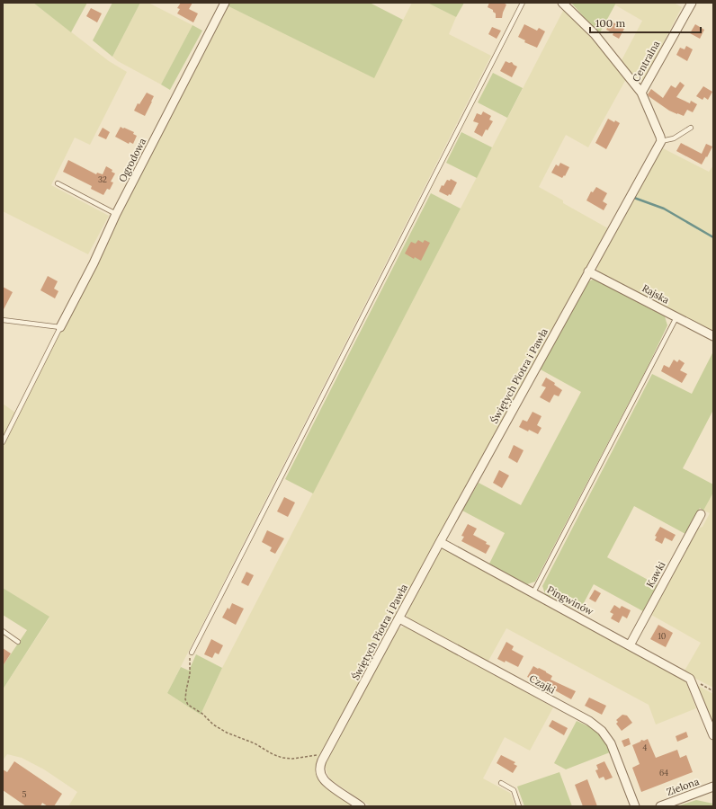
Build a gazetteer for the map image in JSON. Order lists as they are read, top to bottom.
{
  "streets": {
    "street": [
      "Centralna",
      "Ogrodowa",
      "Rajska",
      "Świętych Piotra i Pawła",
      "Kawki",
      "Pingwinów",
      "Czajki",
      "Zielona"
    ]
  },
  "crossings": [
    ["Rajska", "Świętych Piotra i Pawła"],
    ["Świętych Piotra i Pawła", "Pingwinów"],
    ["Świętych Piotra i Pawła", "Czajki"],
    ["Kawki", "Pingwinów"]
  ],
  "house_numbers": [
    "32",
    "10",
    "4",
    "64",
    "5"
  ],
  "scale_bar": "100 m"
}
